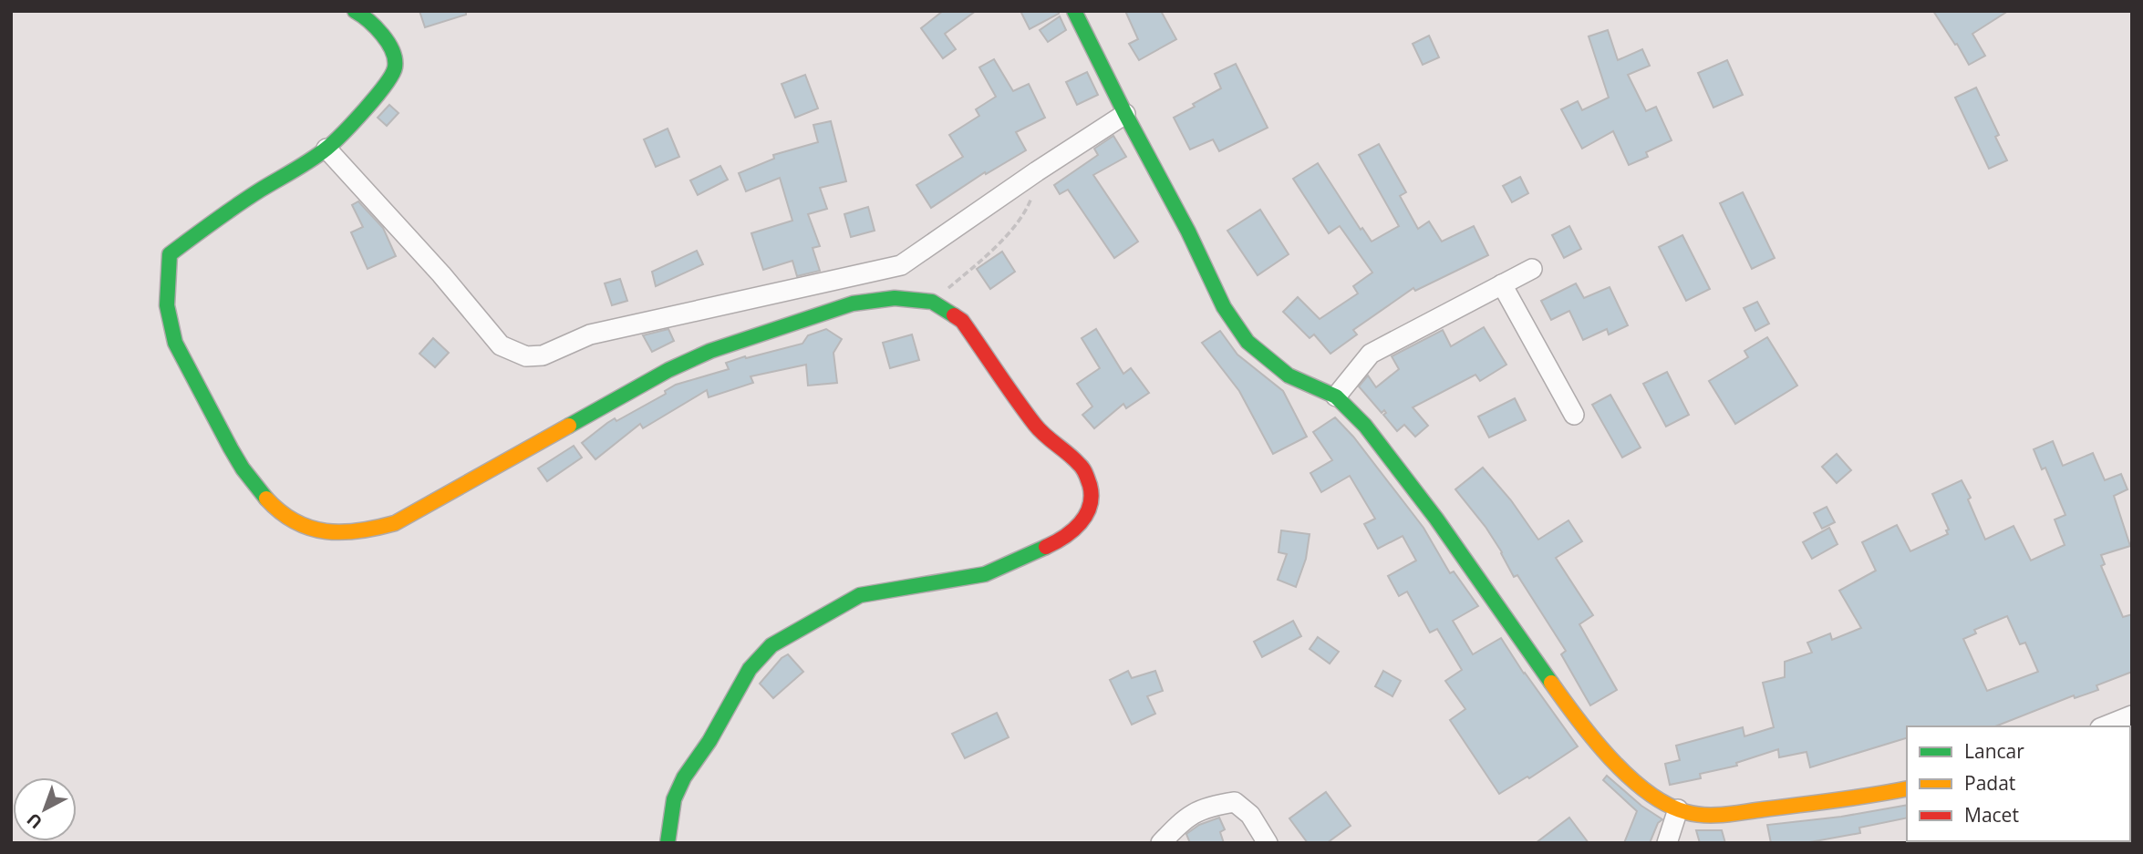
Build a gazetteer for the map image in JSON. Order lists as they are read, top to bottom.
{
  "legend": ["Lancar", "Padat", "Macet"],
  "north": "bottom left"
}
